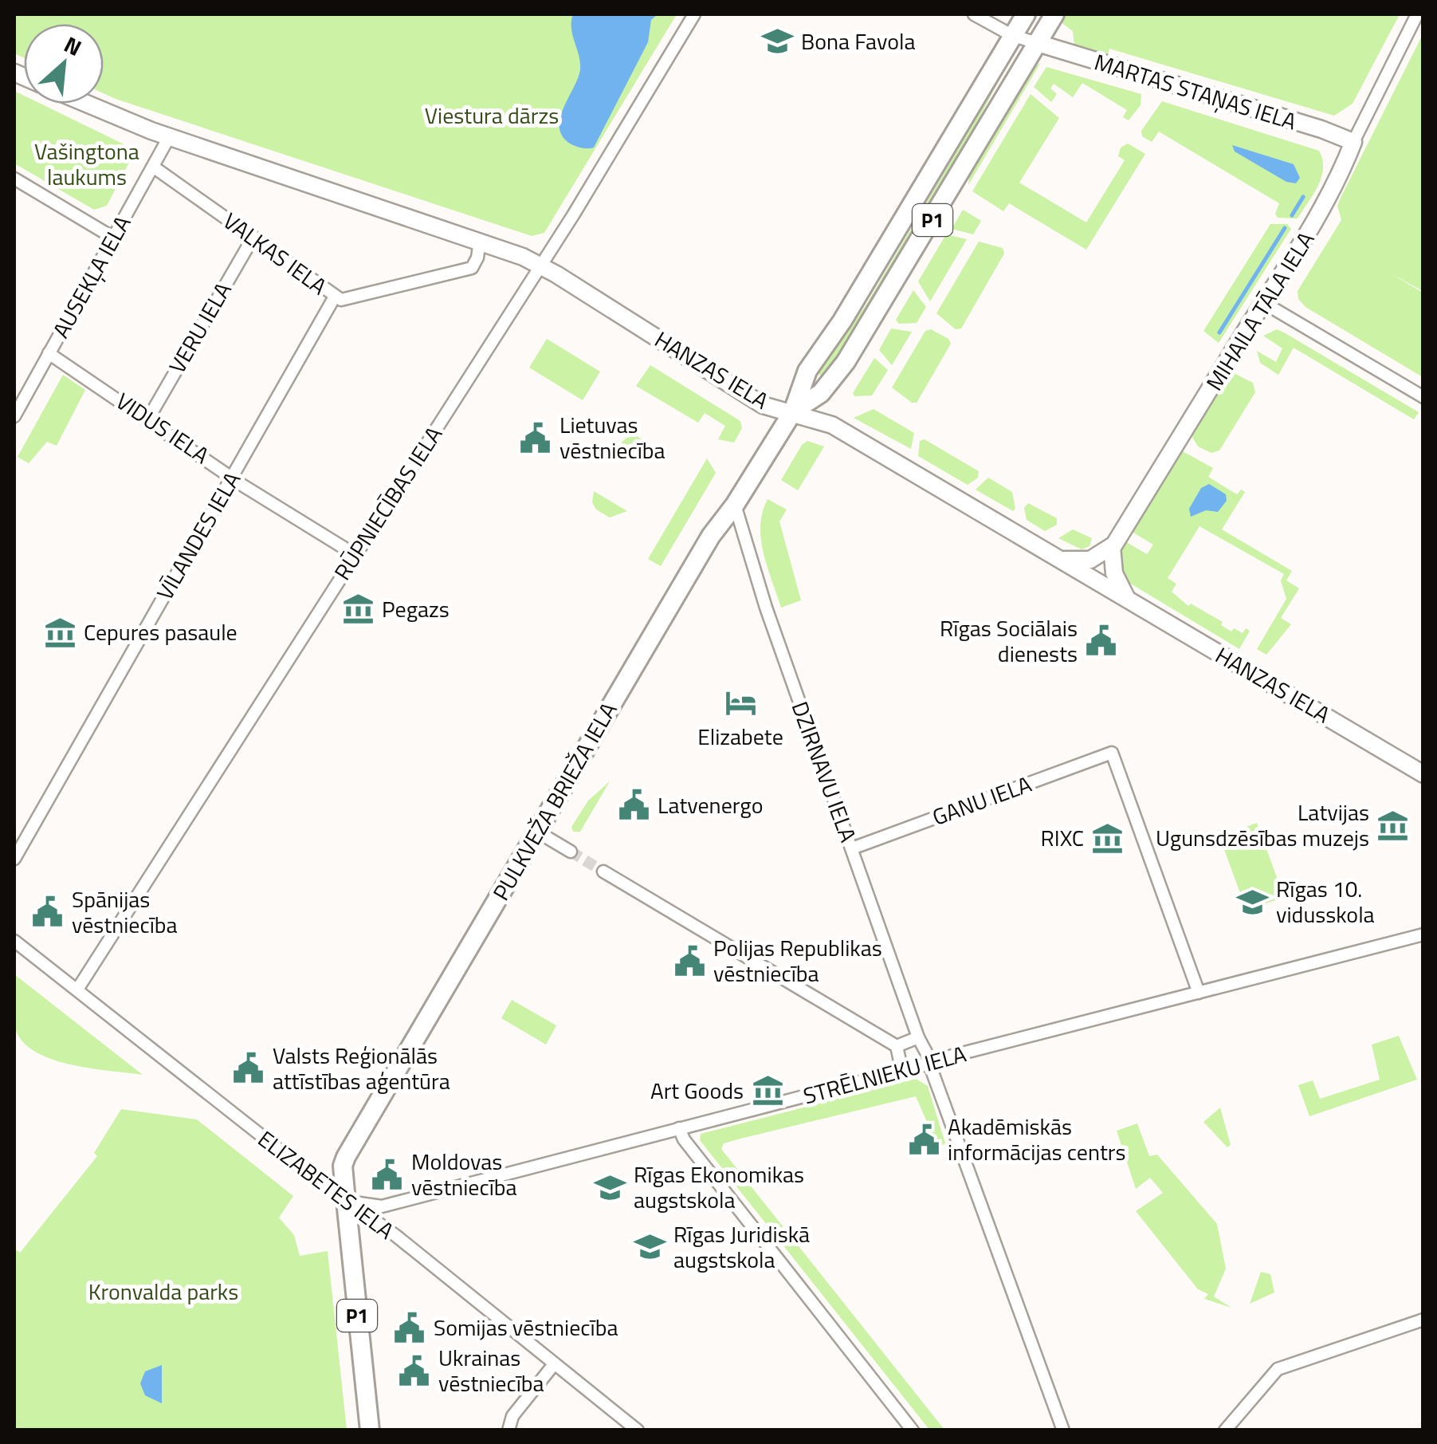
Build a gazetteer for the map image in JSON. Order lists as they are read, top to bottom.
{
  "streets": {
    "main road": [
      "MARTAS STAŅAS IELA",
      "P1",
      "MIHAILA TĀLA IELA",
      "HANZAS IELA",
      "PULKVEŽA BRIEŽA IELA"
    ],
    "street": [
      "VALKAS IELA",
      "AUSEKĻA IELA",
      "VERU IELA",
      "VIDUS IELA",
      "RŪPNIECĪBAS IELA",
      "VĪLANDES IELA",
      "DZIRNAVU IELA",
      "GANU IELA",
      "STRĒLNIEKU IELA",
      "ELIZABETES IELA"
    ]
  },
  "crossings": [
    ["MARTAS STAŅAS IELA", "MIHAILA TĀLA IELA"],
    ["MARTAS STAŅAS IELA", "PULKVEŽA BRIEŽA IELA"],
    ["P1", "PULKVEŽA BRIEŽA IELA"],
    ["P1", "STRĒLNIEKU IELA"],
    ["P1", "ELIZABETES IELA"],
    ["VALKAS IELA", "AUSEKĻA IELA"],
    ["VALKAS IELA", "VERU IELA"],
    ["VALKAS IELA", "HANZAS IELA"],
    ["VALKAS IELA", "VĪLANDES IELA"],
    ["AUSEKĻA IELA", "HANZAS IELA"],
    ["AUSEKĻA IELA", "VIDUS IELA"],
    ["VERU IELA", "VIDUS IELA"],
    ["HANZAS IELA", "RŪPNIECĪBAS IELA"],
    ["HANZAS IELA", "PULKVEŽA BRIEŽA IELA"],
    ["VIDUS IELA", "RŪPNIECĪBAS IELA"],
    ["VIDUS IELA", "VĪLANDES IELA"],
    ["RŪPNIECĪBAS IELA", "ELIZABETES IELA"],
    ["DZIRNAVU IELA", "GANU IELA"],
    ["DZIRNAVU IELA", "PULKVEŽA BRIEŽA IELA"],
    ["DZIRNAVU IELA", "STRĒLNIEKU IELA"],
    ["GANU IELA", "STRĒLNIEKU IELA"],
    ["PULKVEŽA BRIEŽA IELA", "STRĒLNIEKU IELA"],
    ["PULKVEŽA BRIEŽA IELA", "ELIZABETES IELA"],
    ["STRĒLNIEKU IELA", "ELIZABETES IELA"]
  ],
  "parks": ["Viestura dārzs", "Vašingtona laukums", "Kronvalda parks"],
  "places": {
    "school or university": [
      "Bona Favola",
      "Rīgas 10. vidusskola",
      "Rīgas Ekonomikas augstskola",
      "Rīgas Juridiskā augstskola"
    ],
    "public building": [
      "Lietuvas vēstniecība",
      "Rīgas Sociālais dienests",
      "Latvenergo",
      "Spānijas vēstniecība",
      "Polijas Republikas vēstniecība",
      "Valsts Reģionālās attīstības aģentūra",
      "Akadēmiskās informācijas centrs",
      "Moldovas vēstniecība",
      "Somijas vēstniecība",
      "Ukrainas vēstniecība"
    ],
    "museum": [
      "Pegazs",
      "Cepures pasaule",
      "Latvijas Ugunsdzēsības muzejs",
      "RIXC",
      "Art Goods"
    ],
    "hotel": ["Elizabete"]
  },
  "north": "top right"
}
